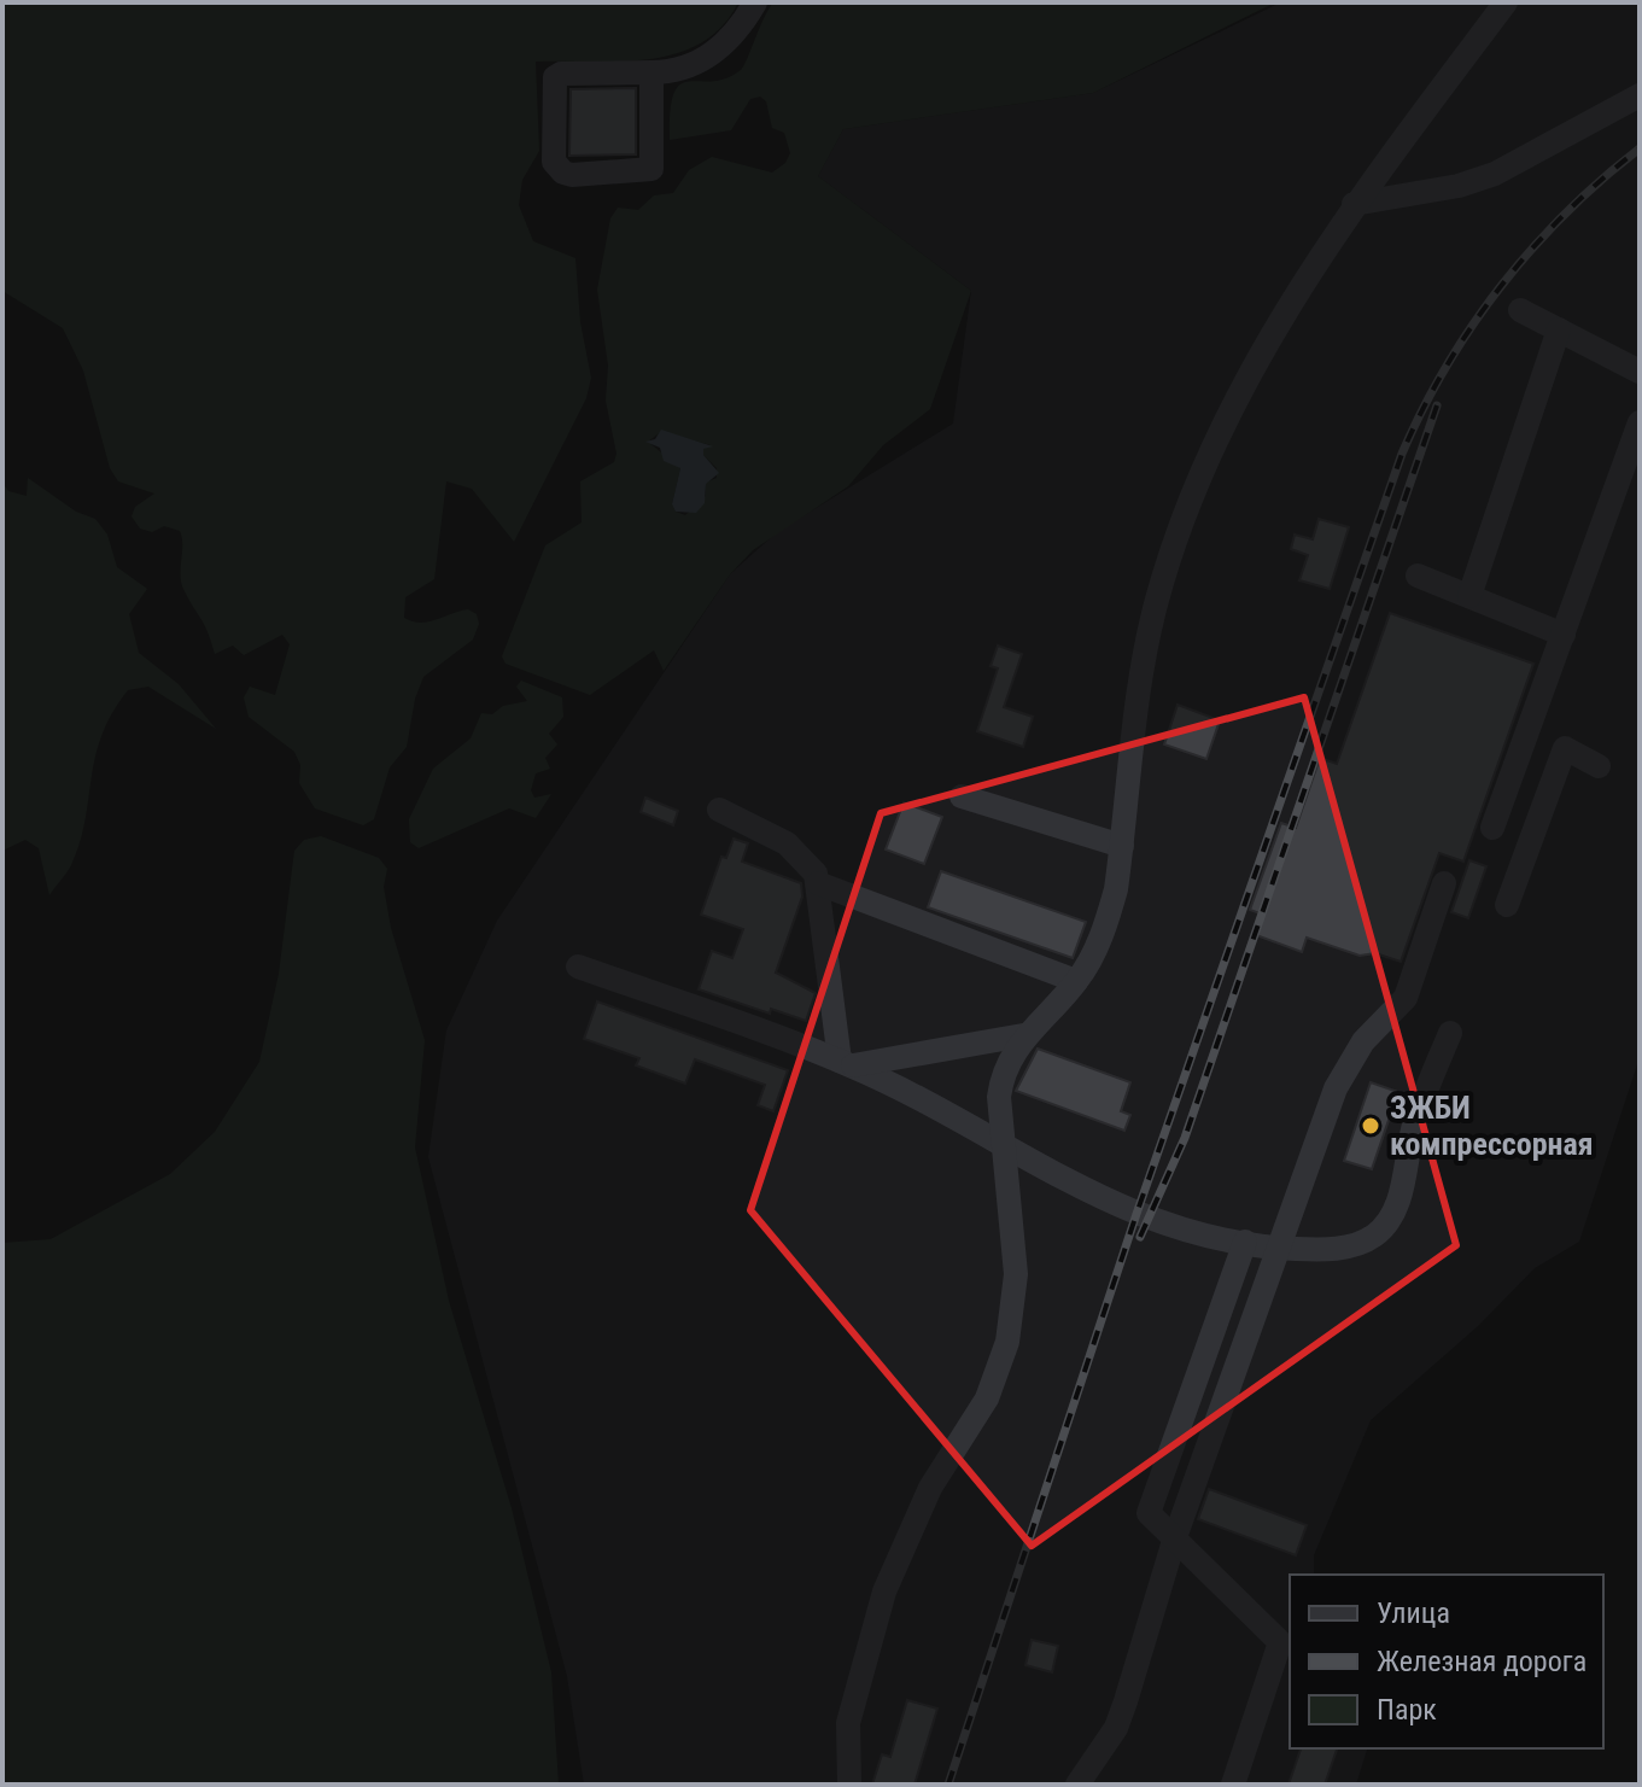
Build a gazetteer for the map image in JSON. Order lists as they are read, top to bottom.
{
  "places": ["ЗЖБИ компрессорная"],
  "legend": ["Улица", "Железная дорога", "Парк"]
}
